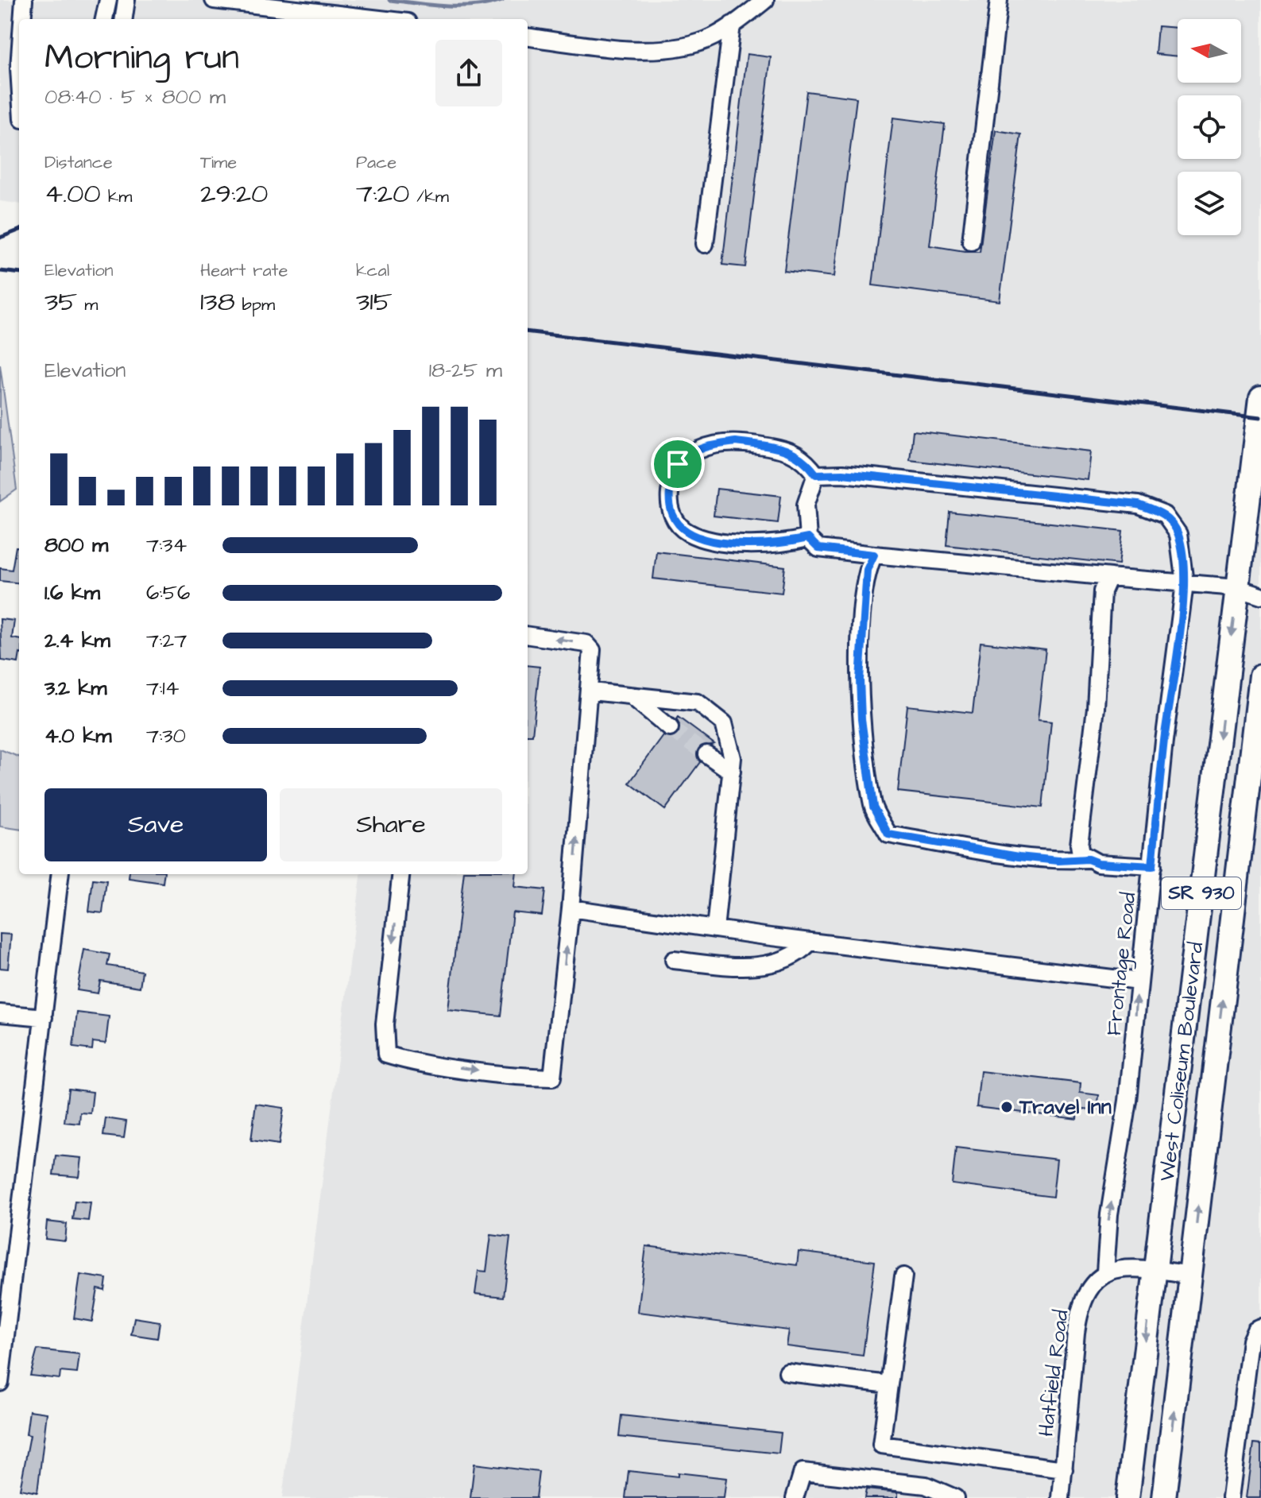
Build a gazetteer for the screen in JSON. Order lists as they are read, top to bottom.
{
  "streets": {
    "highway": ["SR 930", "West Coliseum Boulevard"],
    "street": ["Frontage Road", "Hatfield Road"]
  },
  "crossings": [
    ["SR 930", "West Coliseum Boulevard"],
    ["Frontage Road", "Hatfield Road"]
  ],
  "places": ["Travel Inn"],
  "north": "left",
  "page": {
    "heading": ["Morning run", "08:40 · 5 × 800 m"],
    "stats": [
      ["Distance", "4.00 km"],
      ["Time", "29:20"],
      ["Pace", "7:20 /km"],
      ["Elevation", "35 m"],
      ["Heart rate", "138 bpm"],
      ["kcal", "315"]
    ],
    "chart": ["Elevation", "18–25 m"],
    "list": [
      {
        "name": "800 m",
        "note": "7:34"
      },
      {
        "name": "1.6 km",
        "note": "6:56"
      },
      {
        "name": "2.4 km",
        "note": "7:27"
      },
      {
        "name": "3.2 km",
        "note": "7:14"
      },
      {
        "name": "4.0 km",
        "note": "7:30"
      }
    ],
    "buttons": ["Save", "Share"]
  }
}
